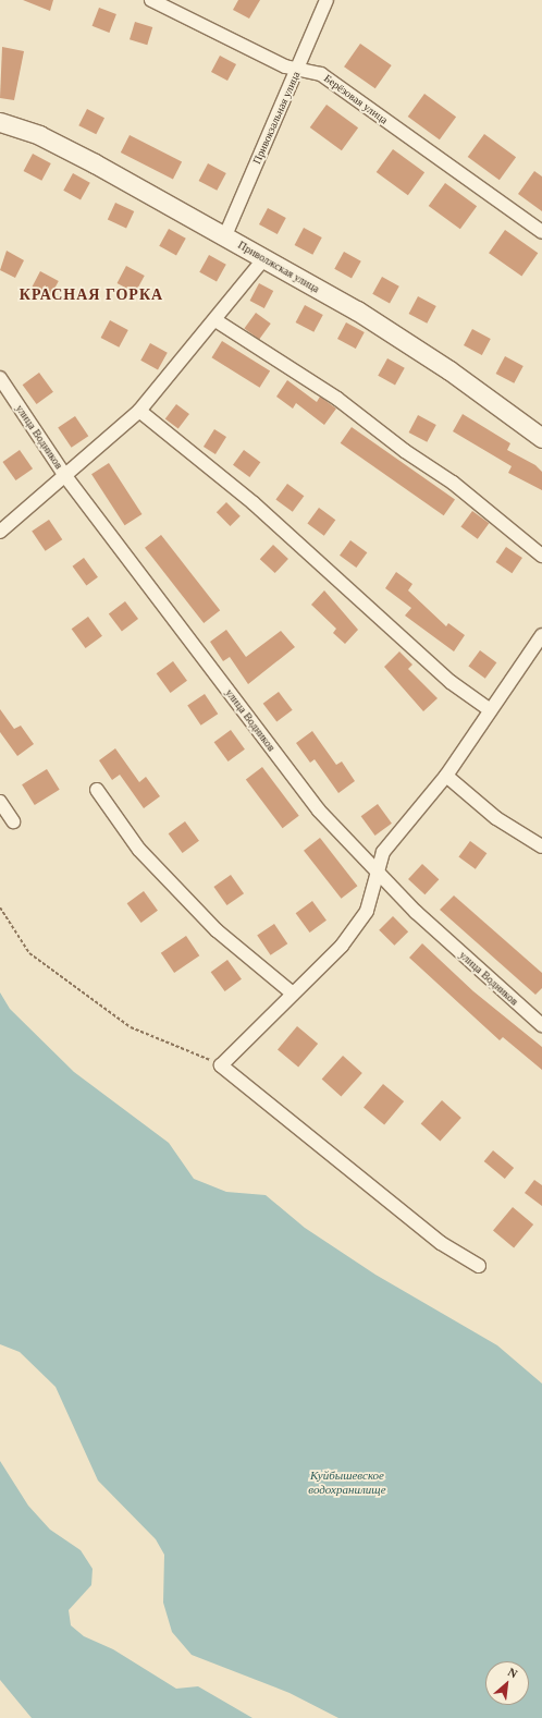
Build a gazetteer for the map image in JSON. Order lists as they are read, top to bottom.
{
  "streets": {
    "main road": ["Приволжская улица"],
    "street": ["Берёзовая улица", "Привокзальная улица", "улица Водников"]
  },
  "crossings": [
    ["Берёзовая улица", "Привокзальная улица"],
    ["Привокзальная улица", "Приволжская улица"]
  ],
  "districts": ["КРАСНАЯ ГОРКА"],
  "water": ["Куйбышевское водохранилище"],
  "north": "top right"
}
